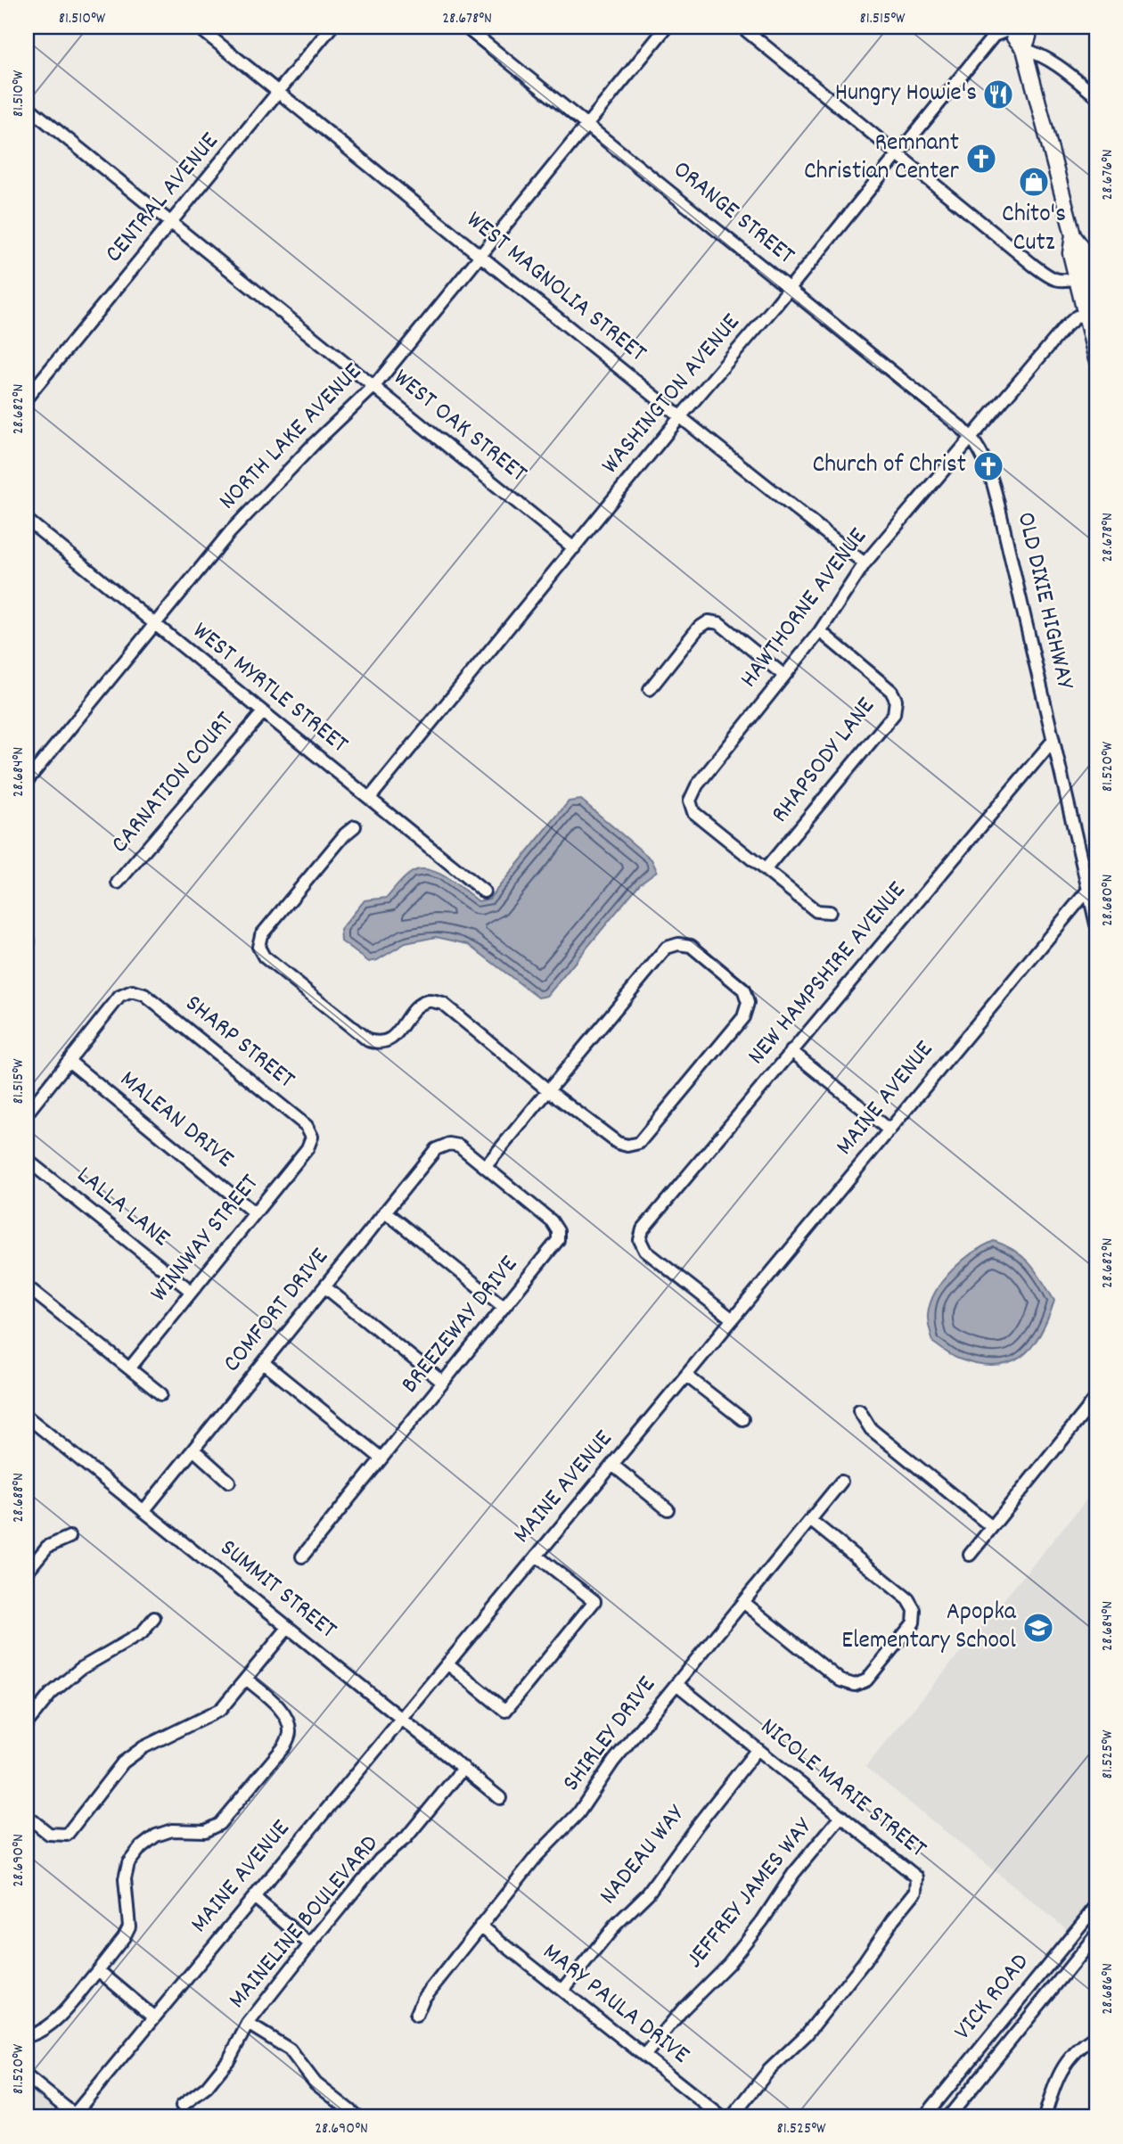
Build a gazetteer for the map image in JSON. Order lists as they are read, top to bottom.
{
  "streets": {
    "street": [
      "CENTRAL AVENUE",
      "ORANGE STREET",
      "WEST MAGNOLIA STREET",
      "WASHINGTON AVENUE",
      "WEST OAK STREET",
      "NORTH LAKE AVENUE",
      "OLD DIXIE HIGHWAY",
      "HAWTHORNE AVENUE",
      "WEST MYRTLE STREET",
      "RHAPSODY LANE",
      "CARNATION COURT",
      "NEW HAMPSHIRE AVENUE",
      "SHARP STREET",
      "MAINE AVENUE",
      "MALEAN DRIVE",
      "LALLA LANE",
      "WINNWAY STREET",
      "COMFORT DRIVE",
      "BREEZEWAY DRIVE",
      "SUMMIT STREET",
      "SHIRLEY DRIVE",
      "NICOLE MARIE STREET",
      "NADEAU WAY",
      "JEFFREY JAMES WAY",
      "MAINELINE BOULEVARD",
      "VICK ROAD",
      "MARY PAULA DRIVE"
    ]
  },
  "crossings": [
    ["CENTRAL AVENUE", "WEST MAGNOLIA STREET"],
    ["CENTRAL AVENUE", "WEST OAK STREET"],
    ["ORANGE STREET", "WASHINGTON AVENUE"],
    ["ORANGE STREET", "NORTH LAKE AVENUE"],
    ["ORANGE STREET", "OLD DIXIE HIGHWAY"],
    ["ORANGE STREET", "HAWTHORNE AVENUE"],
    ["WEST MAGNOLIA STREET", "WASHINGTON AVENUE"],
    ["WEST MAGNOLIA STREET", "NORTH LAKE AVENUE"],
    ["WEST MAGNOLIA STREET", "HAWTHORNE AVENUE"],
    ["WASHINGTON AVENUE", "WEST OAK STREET"],
    ["WASHINGTON AVENUE", "WEST MYRTLE STREET"],
    ["WEST OAK STREET", "NORTH LAKE AVENUE"],
    ["NORTH LAKE AVENUE", "WEST MYRTLE STREET"],
    ["OLD DIXIE HIGHWAY", "HAWTHORNE AVENUE"],
    ["OLD DIXIE HIGHWAY", "NEW HAMPSHIRE AVENUE"],
    ["OLD DIXIE HIGHWAY", "MAINE AVENUE"],
    ["HAWTHORNE AVENUE", "RHAPSODY LANE"],
    ["WEST MYRTLE STREET", "CARNATION COURT"],
    ["NEW HAMPSHIRE AVENUE", "MAINE AVENUE"],
    ["SHARP STREET", "MALEAN DRIVE"],
    ["SHARP STREET", "WINNWAY STREET"],
    ["MAINE AVENUE", "SUMMIT STREET"],
    ["MALEAN DRIVE", "WINNWAY STREET"],
    ["LALLA LANE", "WINNWAY STREET"],
    ["COMFORT DRIVE", "BREEZEWAY DRIVE"],
    ["COMFORT DRIVE", "SUMMIT STREET"],
    ["SUMMIT STREET", "MAINELINE BOULEVARD"],
    ["SHIRLEY DRIVE", "NICOLE MARIE STREET"],
    ["SHIRLEY DRIVE", "MARY PAULA DRIVE"],
    ["NICOLE MARIE STREET", "NADEAU WAY"],
    ["NICOLE MARIE STREET", "JEFFREY JAMES WAY"],
    ["NADEAU WAY", "MARY PAULA DRIVE"],
    ["JEFFREY JAMES WAY", "MARY PAULA DRIVE"]
  ],
  "places": {
    "restaurant": ["Hungry Howie's"],
    "church": ["Remnant Christian Center", "Church of Christ"],
    "shop": ["Chito's Cutz"],
    "school or university": ["Apopka Elementary School"]
  },
  "coordinates": [
    "81.510°W",
    "28.678°N",
    "81.515°W",
    "28.676°N",
    "28.682°N",
    "81.520°W",
    "28.684°N",
    "28.680°N",
    "28.688°N",
    "81.525°W",
    "28.690°N",
    "28.686°N"
  ]
}
